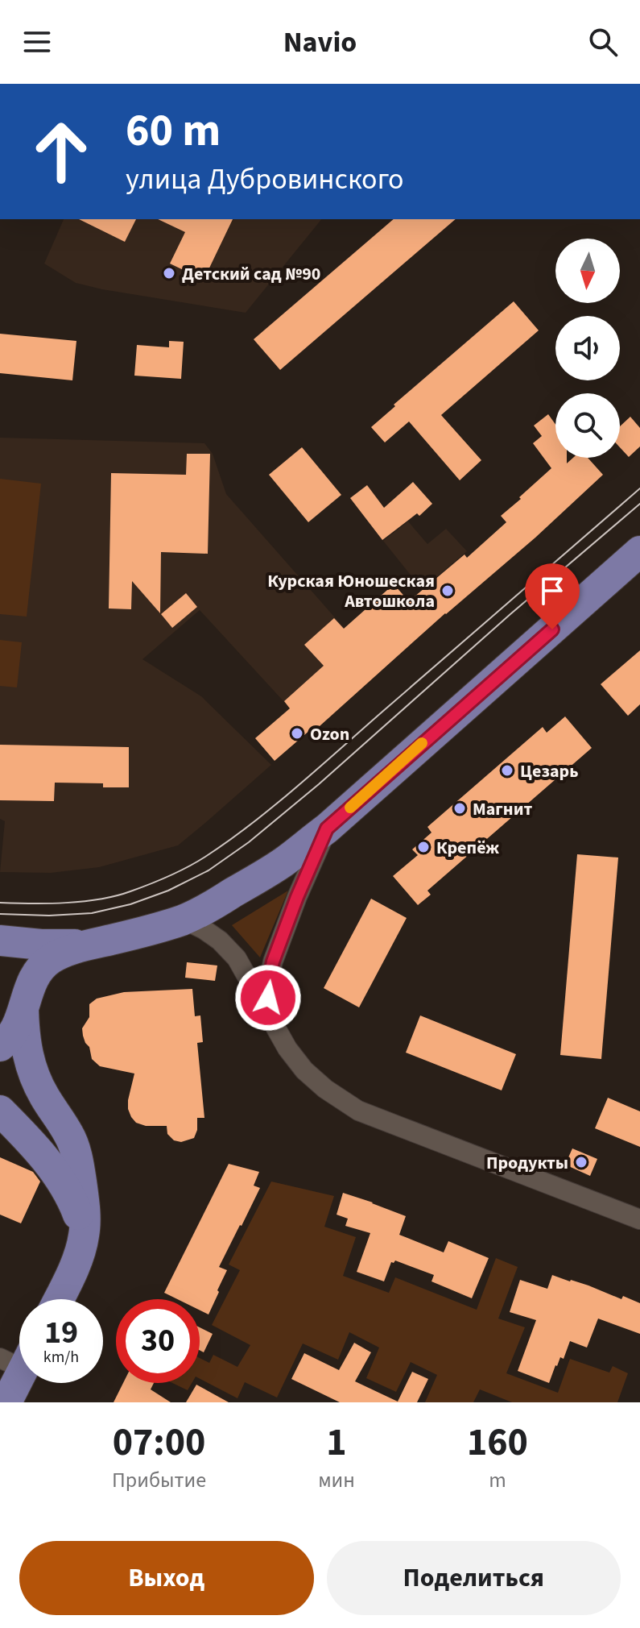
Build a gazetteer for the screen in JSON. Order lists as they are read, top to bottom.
{
  "places": [
    "Детский сад №90",
    "Курская Юношеская Автошкола",
    "Ozon",
    "Цезарь",
    "Магнит",
    "Крепёж",
    "Продукты"
  ],
  "north": "bottom",
  "page": {
    "header": "Navio",
    "turn": ["60 m", "улица Дубровинского"],
    "speed": "19 km/h",
    "limit": "30",
    "eta": [
      "07:00",
      "Прибытие",
      "1",
      "мин",
      "160",
      "m"
    ],
    "buttons": ["Выход", "Поделиться"]
  }
}
